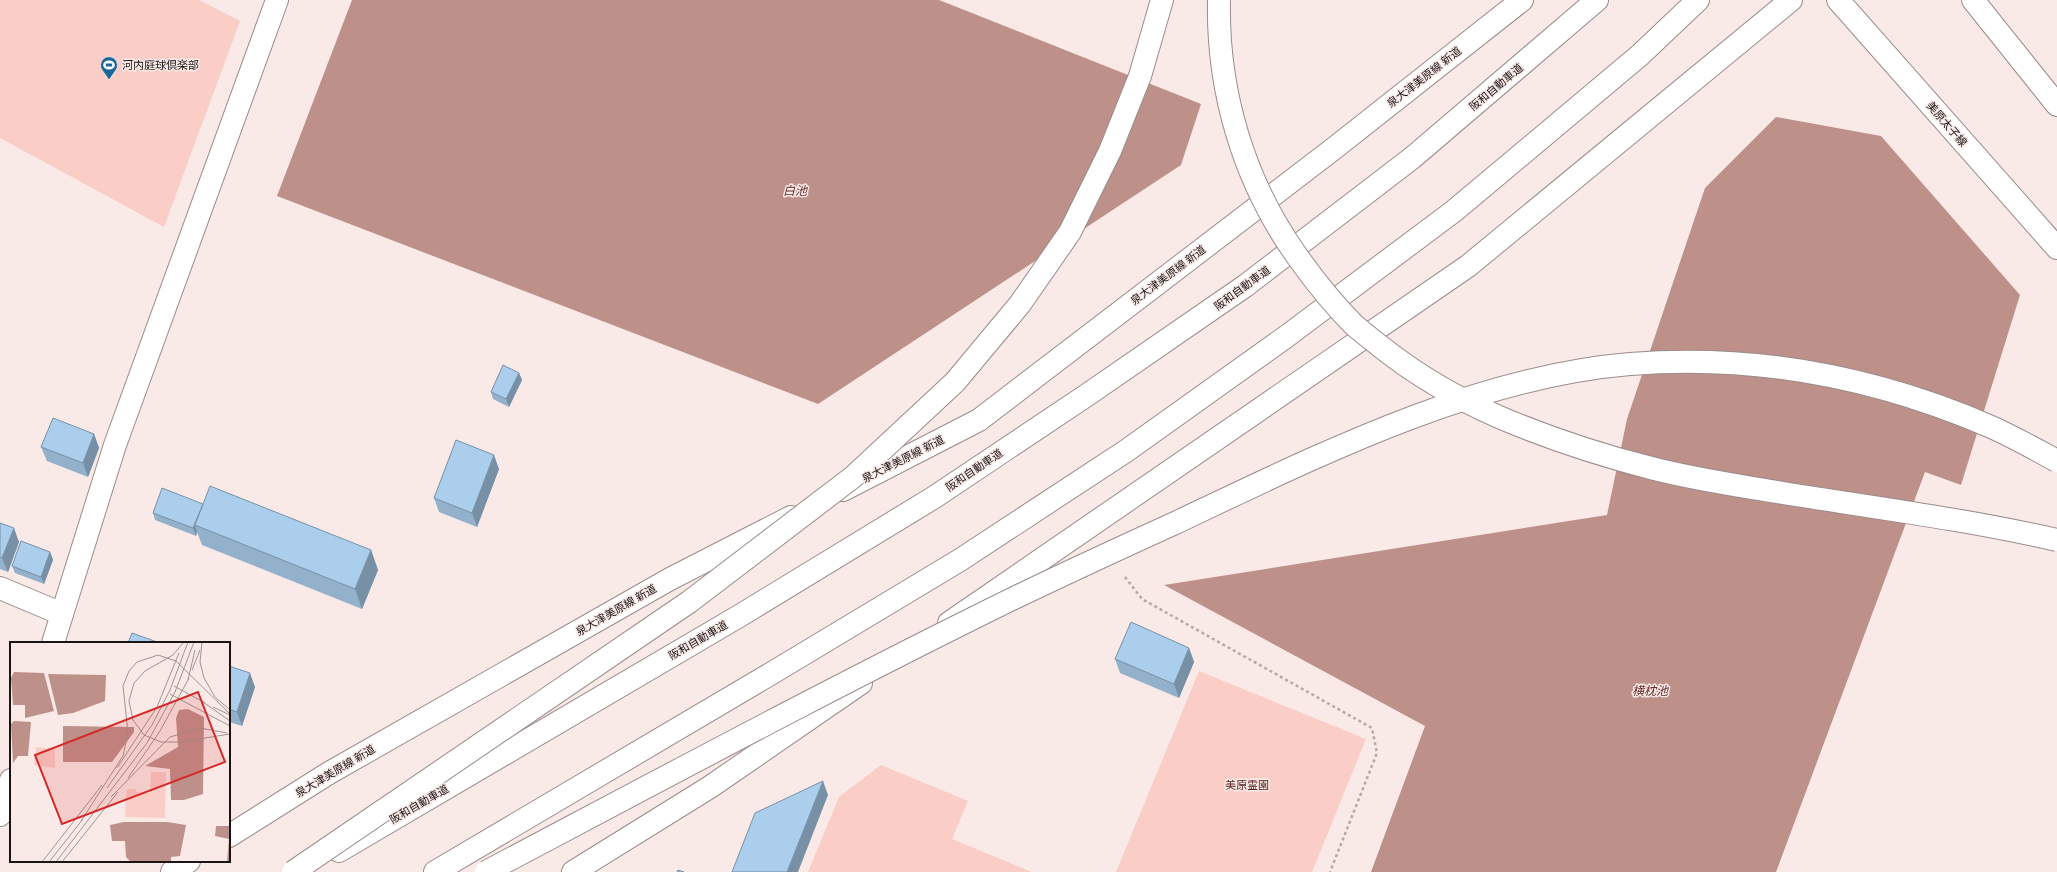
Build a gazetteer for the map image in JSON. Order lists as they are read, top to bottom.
{
  "streets": {
    "main road": ["泉大津美原線 新道", "阪和自動車道", "美原太子線"]
  },
  "water": ["白池", "横枕池"],
  "parks": ["美原霊園"],
  "places": {
    "sports": ["河内庭球倶楽部"]
  }
}
